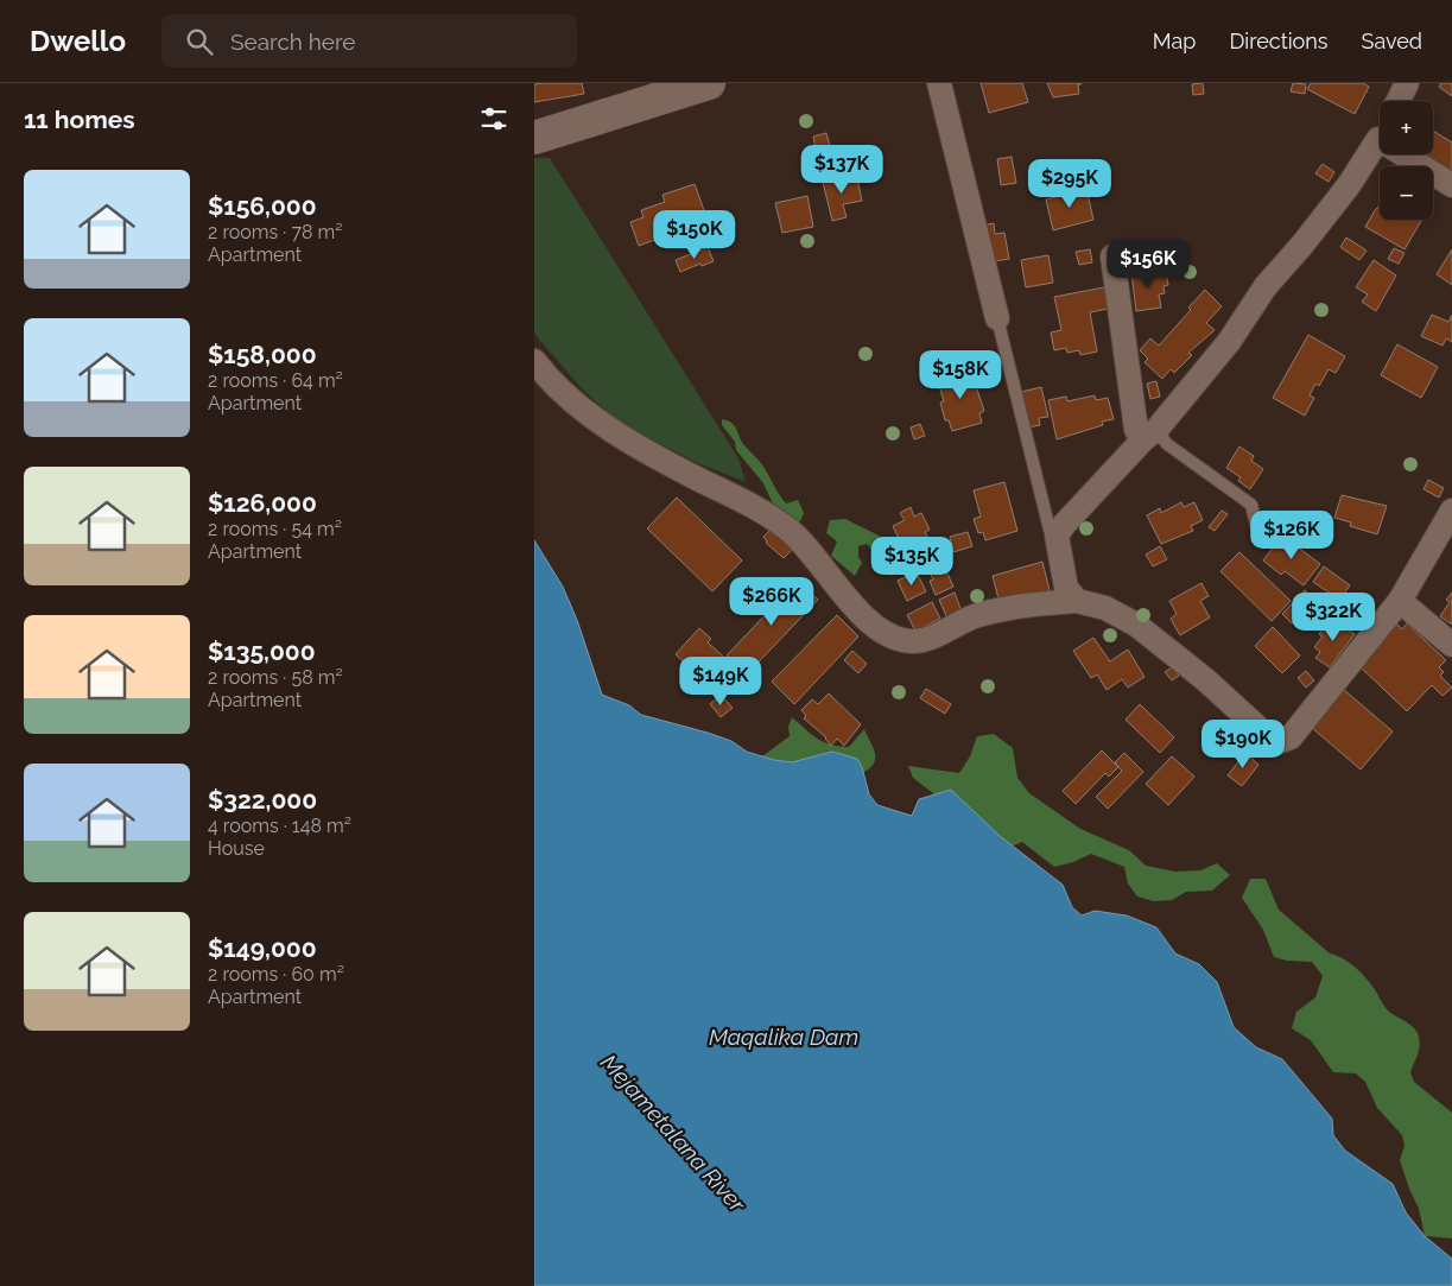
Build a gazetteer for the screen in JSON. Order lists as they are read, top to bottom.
{
  "water": ["Maqalika Dam", "Mejametalana River"],
  "page": {
    "header": "Dwello",
    "search": "Search here",
    "nav": ["Map", "Directions", "Saved"],
    "heading": "11 homes",
    "map_buttons": ["+", "−"],
    "price": [
      "$137K",
      "$295K",
      "$150K",
      "$156K",
      "$158K",
      "$126K",
      "$135K",
      "$266K",
      "$322K",
      "$149K",
      "$190K"
    ],
    "list": [
      {
        "name": "$156,000",
        "note": "2 rooms · 78 m² · Apartment"
      },
      {
        "name": "$158,000",
        "note": "2 rooms · 64 m² · Apartment"
      },
      {
        "name": "$126,000",
        "note": "2 rooms · 54 m² · Apartment"
      },
      {
        "name": "$135,000",
        "note": "2 rooms · 58 m² · Apartment"
      },
      {
        "name": "$322,000",
        "note": "4 rooms · 148 m² · House"
      },
      {
        "name": "$149,000",
        "note": "2 rooms · 60 m² · Apartment"
      }
    ]
  }
}
